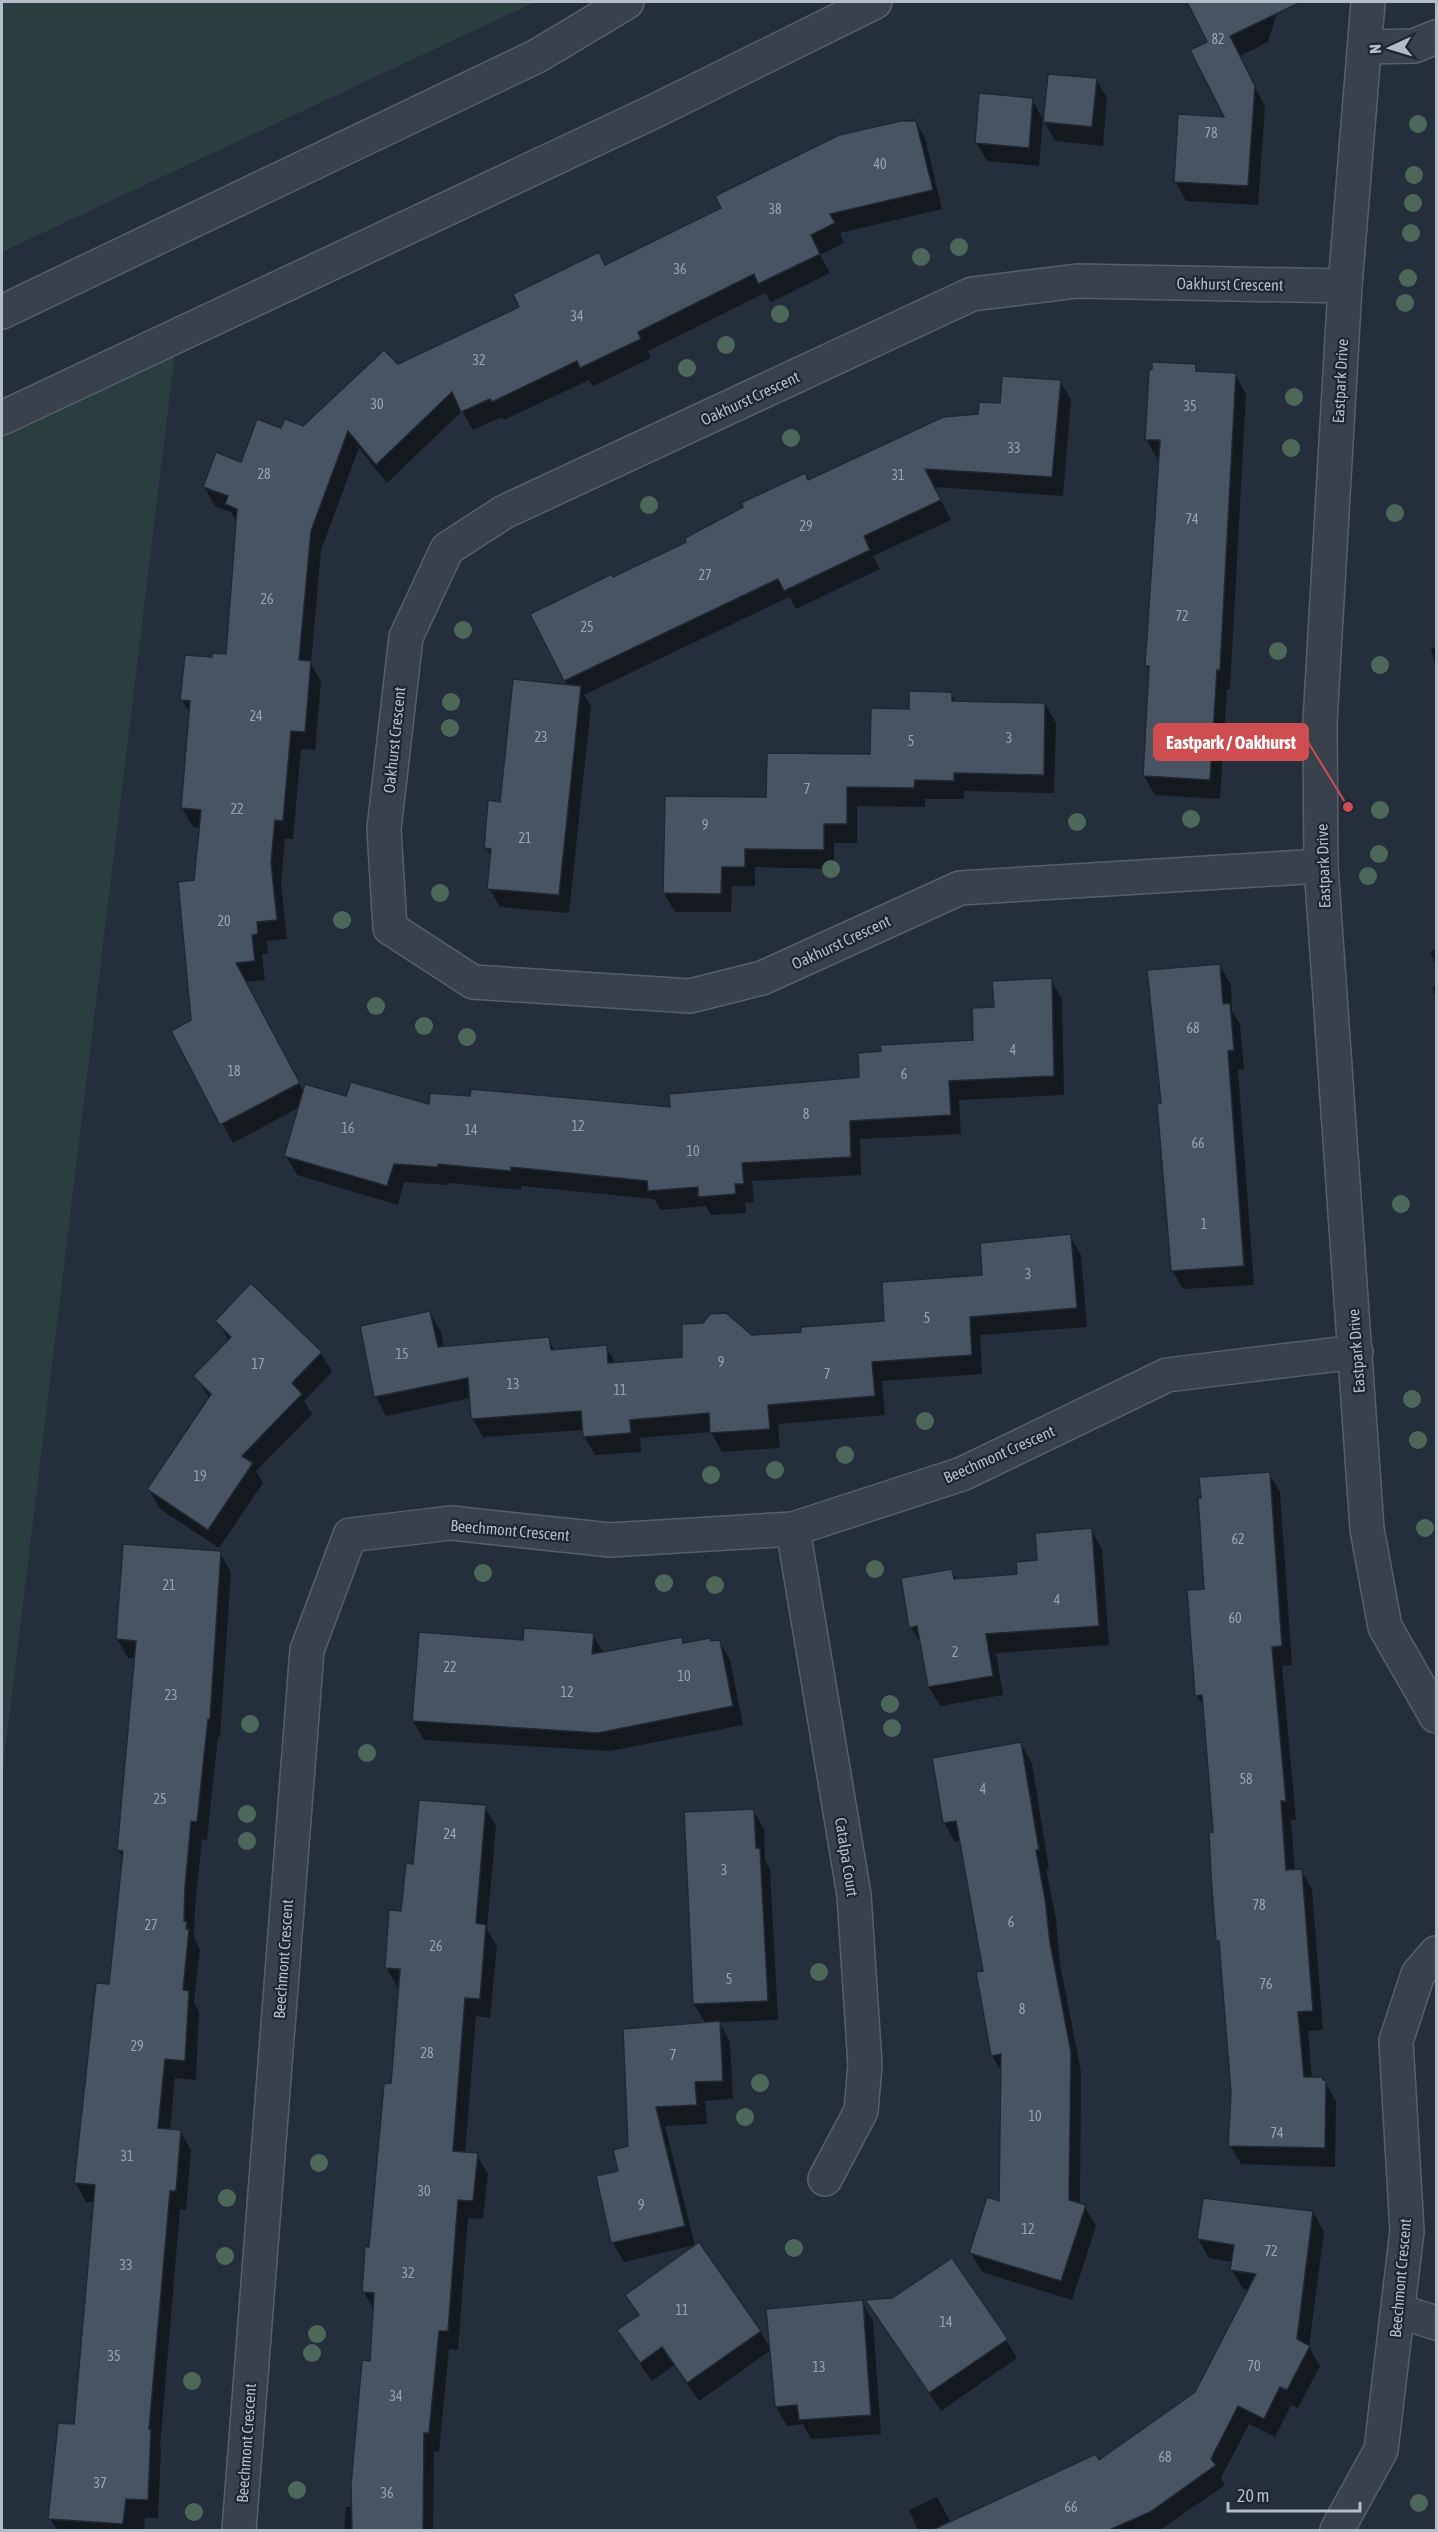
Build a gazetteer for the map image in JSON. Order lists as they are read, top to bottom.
{
  "streets": {
    "street": [
      "Oakhurst Crescent",
      "Eastpark Drive",
      "Beechmont Crescent",
      "Catalpa Court"
    ]
  },
  "crossings": [
    ["Oakhurst Crescent", "Eastpark Drive"],
    ["Eastpark Drive", "Beechmont Crescent"],
    ["Beechmont Crescent", "Catalpa Court"]
  ],
  "places": ["Eastpark / Oakhurst"],
  "house_numbers": [
    "82",
    "78",
    "40",
    "38",
    "36",
    "34",
    "32",
    "30",
    "35",
    "33",
    "28",
    "31",
    "74",
    "29",
    "27",
    "26",
    "72",
    "25",
    "24",
    "23",
    "3",
    "5",
    "7",
    "22",
    "9",
    "21",
    "20",
    "68",
    "4",
    "18",
    "6",
    "8",
    "12",
    "16",
    "14",
    "66",
    "10",
    "1",
    "3",
    "5",
    "15",
    "9",
    "17",
    "7",
    "13",
    "11",
    "19",
    "62",
    "21",
    "4",
    "60",
    "2",
    "22",
    "10",
    "12",
    "23",
    "58",
    "4",
    "25",
    "24",
    "3",
    "78",
    "6",
    "27",
    "26",
    "5",
    "76",
    "8",
    "29",
    "28",
    "7",
    "10",
    "74",
    "31",
    "30",
    "9",
    "12",
    "72",
    "33",
    "32",
    "11",
    "14",
    "35",
    "70",
    "13",
    "34",
    "68",
    "37",
    "36",
    "66"
  ],
  "scale_bar": "20 m",
  "north": "left"
}
